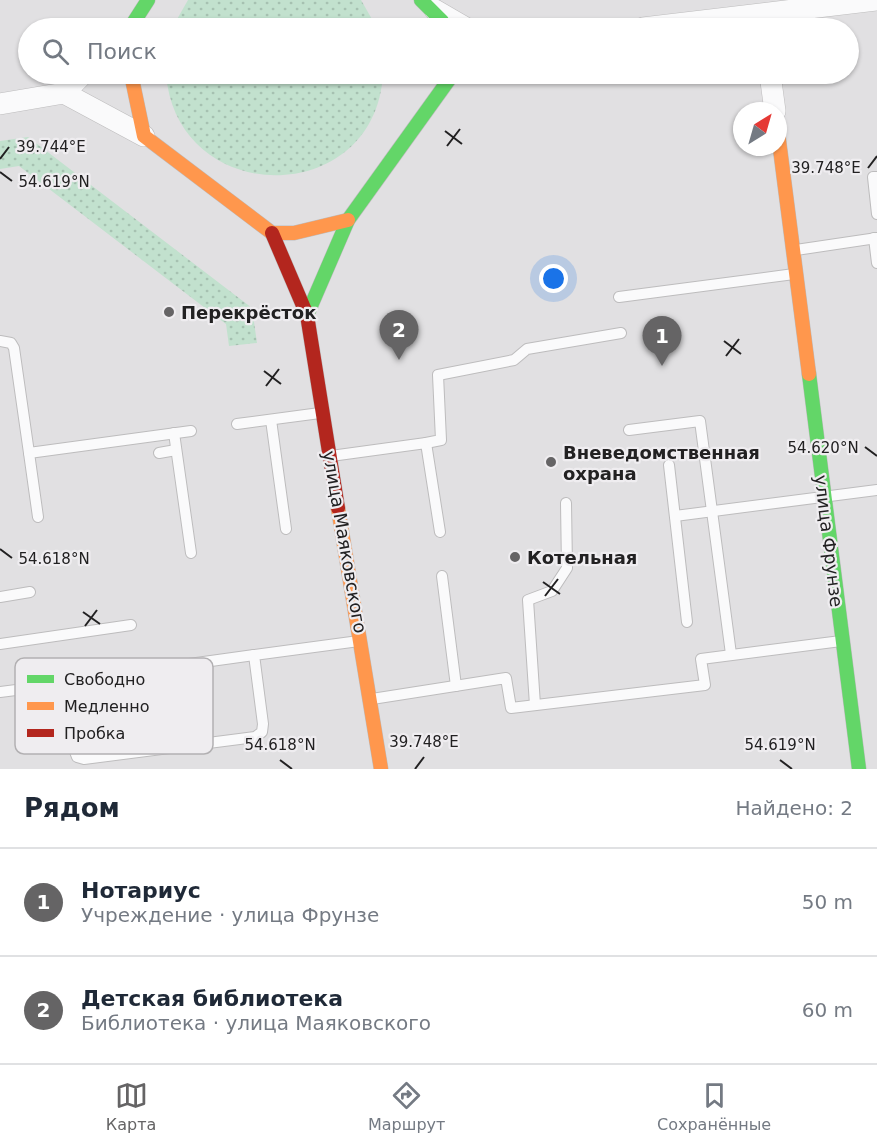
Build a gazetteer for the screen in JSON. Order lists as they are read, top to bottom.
{
  "streets": {
    "street": ["улица Фрунзе", "улица Маяковского"]
  },
  "places": ["Перекрёсток", "Вневедомственная охрана", "Котельная"],
  "legend": ["Свободно", "Медленно", "Пробка"],
  "north": "top right",
  "page": {
    "search": "Поиск",
    "pins": ["2", "1"],
    "heading": ["Рядом", "Найдено: 2"],
    "list": [
      {
        "mark": "1",
        "name": "Нотариус",
        "note": "Учреждение · улица Фрунзе",
        "value": "50 m"
      },
      {
        "mark": "2",
        "name": "Детская библиотека",
        "note": "Библиотека · улица Маяковского",
        "value": "60 m"
      }
    ],
    "nav": ["Карта", "Маршрут", "Сохранённые"]
  },
  "coordinates": [
    "39.744°E",
    "39.748°E",
    "54.619°N",
    "54.620°N",
    "54.618°N"
  ]
}
